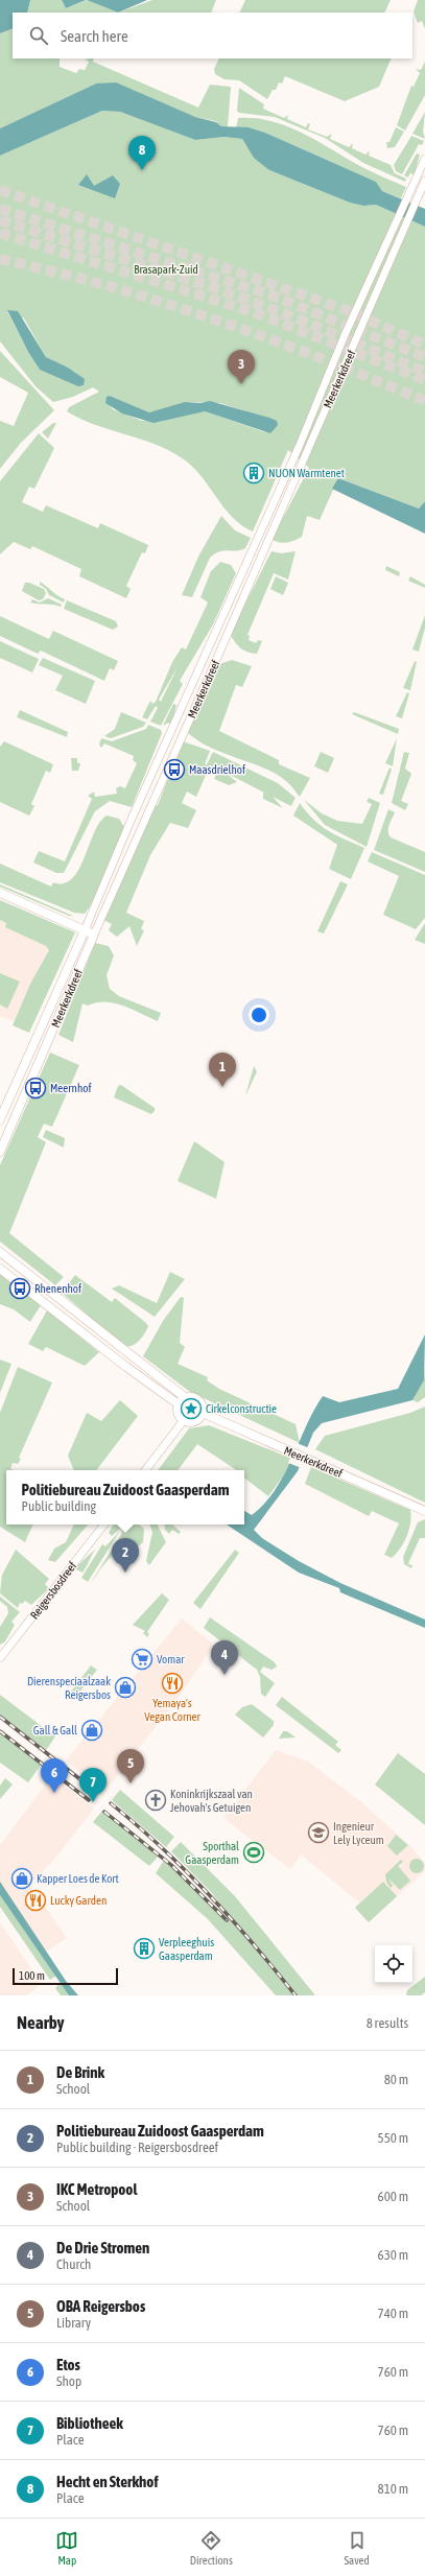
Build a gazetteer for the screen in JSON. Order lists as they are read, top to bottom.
{
  "streets": {
    "main road": ["Meerkerkdreef"],
    "street": ["Reigersbosdreef"]
  },
  "parks": ["Brasapark-Zuid"],
  "places": {
    "building": ["NUON Warmtenet", "Verpleeghuis Gaasperdam"],
    "bus stop": ["Maasdrielhof", "Meernhof", "Rhenenhof"],
    "place": ["Cirkelconstructie"],
    "supermarket": ["Vomar"],
    "restaurant": ["Yemaya's Vegan Corner", "Lucky Garden"],
    "shop": ["Dierenspeciaalzaak Reigersbos", "Gall & Gall", "Kapper Loes de Kort"],
    "church": ["Koninkrijkszaal van Jehovah's Getuigen"],
    "school or university": ["Ingenieur Lely Lyceum"],
    "sports": ["Sporthal Gaasperdam"]
  },
  "scale_bar": "100 m",
  "page": {
    "search": "Search here",
    "pins": [
      "8",
      "3",
      "1",
      "2",
      "4",
      "5",
      "6",
      "7"
    ],
    "popup": ["Politiebureau Zuidoost Gaasperdam", "Public building"],
    "scale": "100 m",
    "heading": ["Nearby", "8 results"],
    "list": [
      {
        "mark": "1",
        "name": "De Brink",
        "note": "School",
        "value": "80 m"
      },
      {
        "mark": "2",
        "name": "Politiebureau Zuidoost Gaasperdam",
        "note": "Public building · Reigersbosdreef",
        "value": "550 m"
      },
      {
        "mark": "3",
        "name": "IKC Metropool",
        "note": "School",
        "value": "600 m"
      },
      {
        "mark": "4",
        "name": "De Drie Stromen",
        "note": "Church",
        "value": "630 m"
      },
      {
        "mark": "5",
        "name": "OBA Reigersbos",
        "note": "Library",
        "value": "740 m"
      },
      {
        "mark": "6",
        "name": "Etos",
        "note": "Shop",
        "value": "760 m"
      },
      {
        "mark": "7",
        "name": "Bibliotheek",
        "note": "Place",
        "value": "760 m"
      },
      {
        "mark": "8",
        "name": "Hecht en Sterkhof",
        "note": "Place",
        "value": "810 m"
      }
    ],
    "nav": ["Map", "Directions", "Saved"]
  }
}
